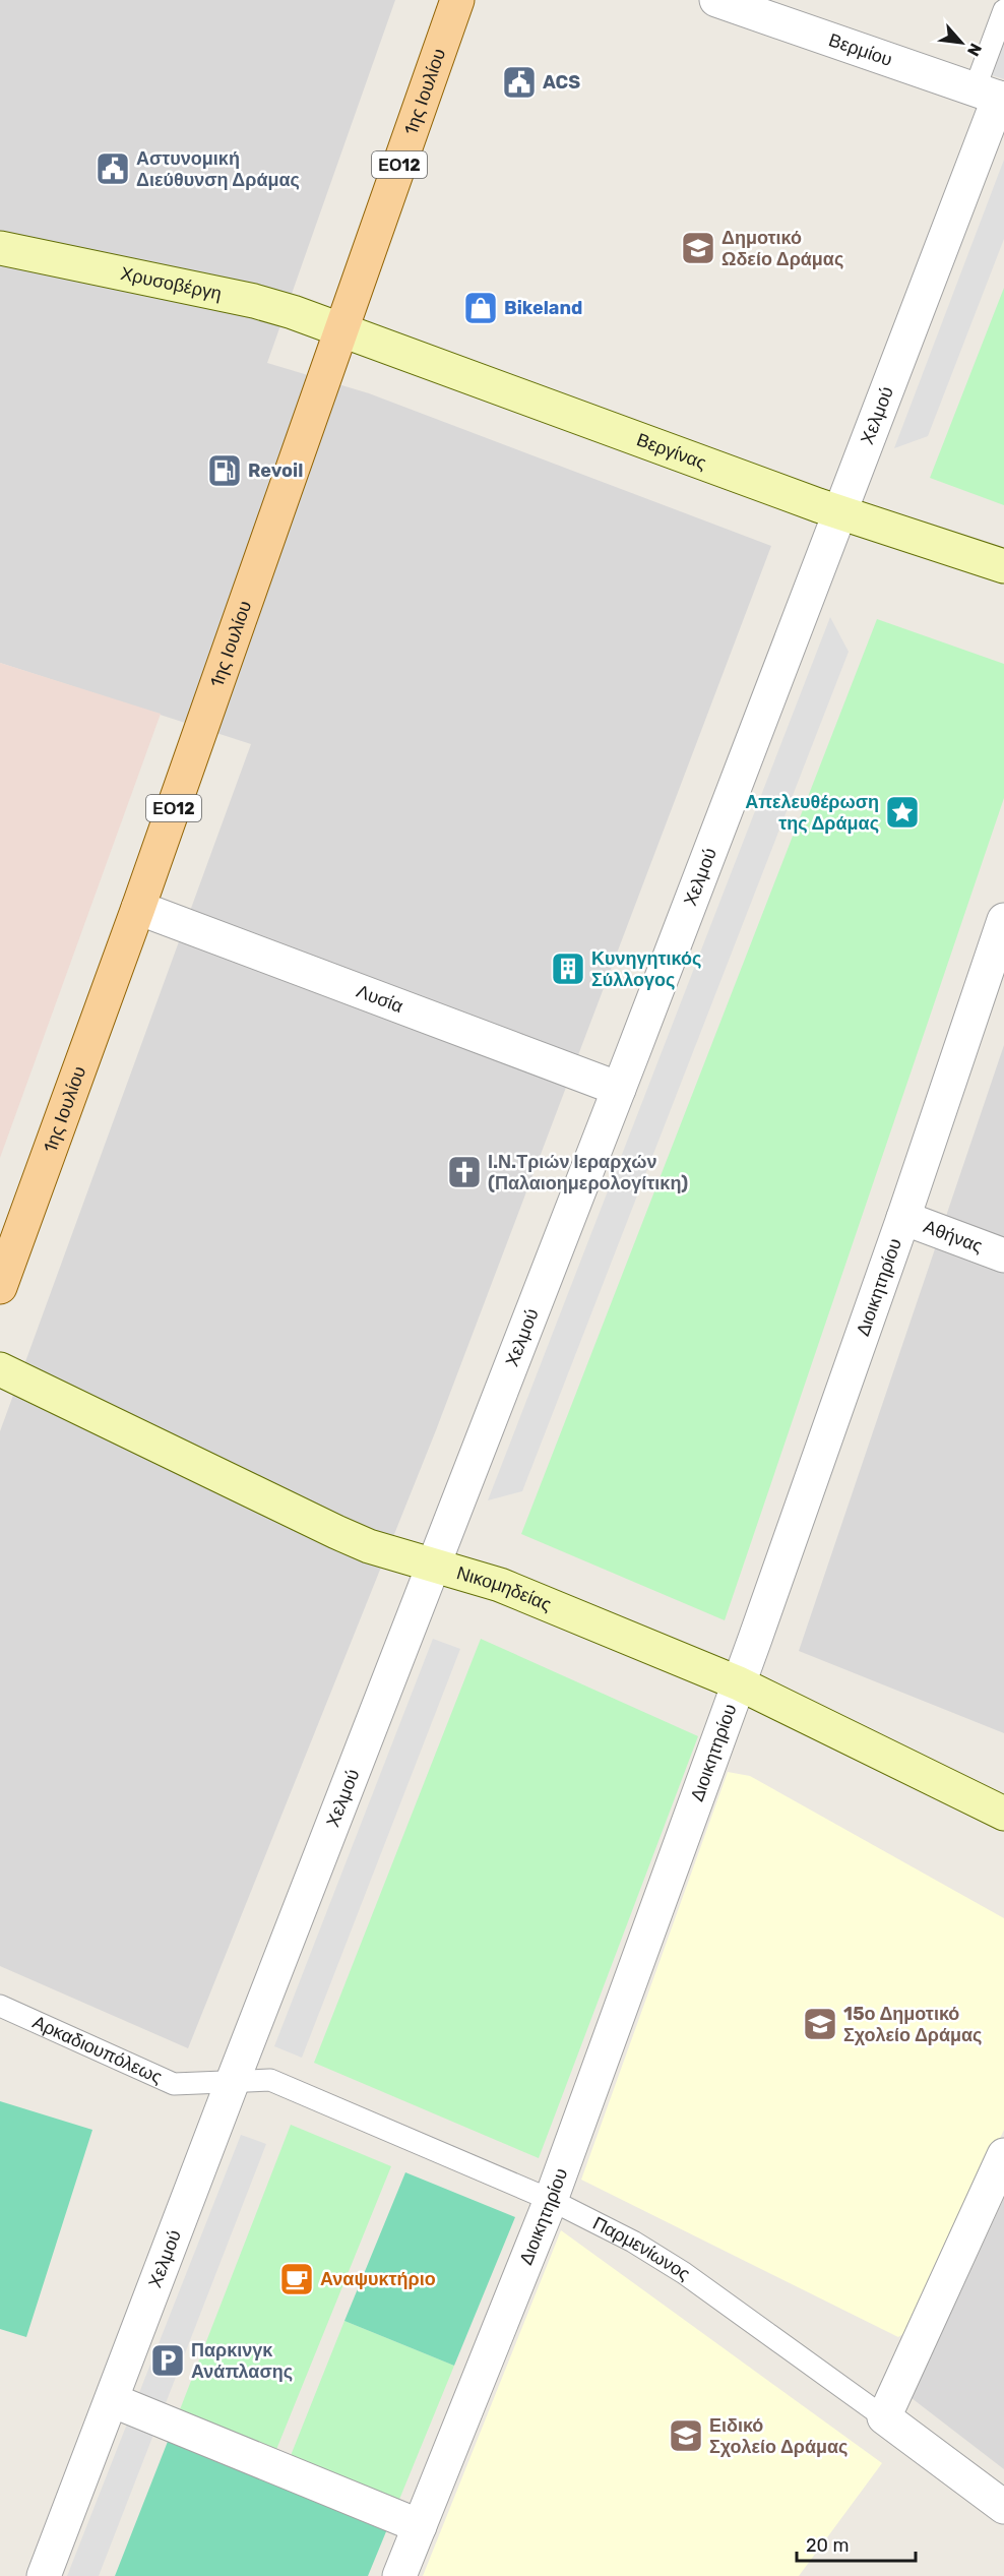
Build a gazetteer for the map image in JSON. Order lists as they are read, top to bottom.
{
  "streets": {
    "main road": ["1ης Ιουλίου", "ΕΟ12"],
    "street": [
      "Βερμίου",
      "Χρυσοβέργη",
      "Χελμού",
      "Βεργίνας",
      "Λυσία",
      "Αθήνας",
      "Διοικητηρίου",
      "Νικομηδείας",
      "Παρμενίωνος"
    ],
    "lane": ["Αρκαδιουπόλεως"]
  },
  "crossings": [
    ["Βερμίου", "Χελμού"],
    ["1ης Ιουλίου", "Χρυσοβέργη"],
    ["1ης Ιουλίου", "Βεργίνας"],
    ["1ης Ιουλίου", "Λυσία"],
    ["Χρυσοβέργη", "Βεργίνας"],
    ["Χελμού", "Βεργίνας"],
    ["Χελμού", "Λυσία"],
    ["Χελμού", "Νικομηδείας"],
    ["Χελμού", "Αρκαδιουπόλεως"],
    ["Χελμού", "Παρμενίωνος"],
    ["Αθήνας", "Διοικητηρίου"],
    ["Διοικητηρίου", "Νικομηδείας"],
    ["Διοικητηρίου", "Παρμενίωνος"],
    ["Αρκαδιουπόλεως", "Παρμενίωνος"]
  ],
  "places": {
    "public building": ["ACS", "Αστυνομική Διεύθυνση Δράμας"],
    "school or university": ["Δημοτικό Ωδείο Δράμας", "15ο Δημοτικό Σχολείο Δράμας", "Ειδικό Σχολείο Δράμας"],
    "shop": ["Bikeland"],
    "fuel station": ["Revoil"],
    "place": ["Απελευθέρωση της Δράμας"],
    "building": ["Κυνηγητικός Σύλλογος"],
    "church": ["Ι.Ν.Τριών Ιεραρχών (Παλαιοημερολογίτικη)"],
    "cafe": ["Αναψυκτήριο"],
    "parking": ["Παρκινγκ Ανάπλασης"]
  },
  "scale_bar": "20 m",
  "north": "bottom right"
}
